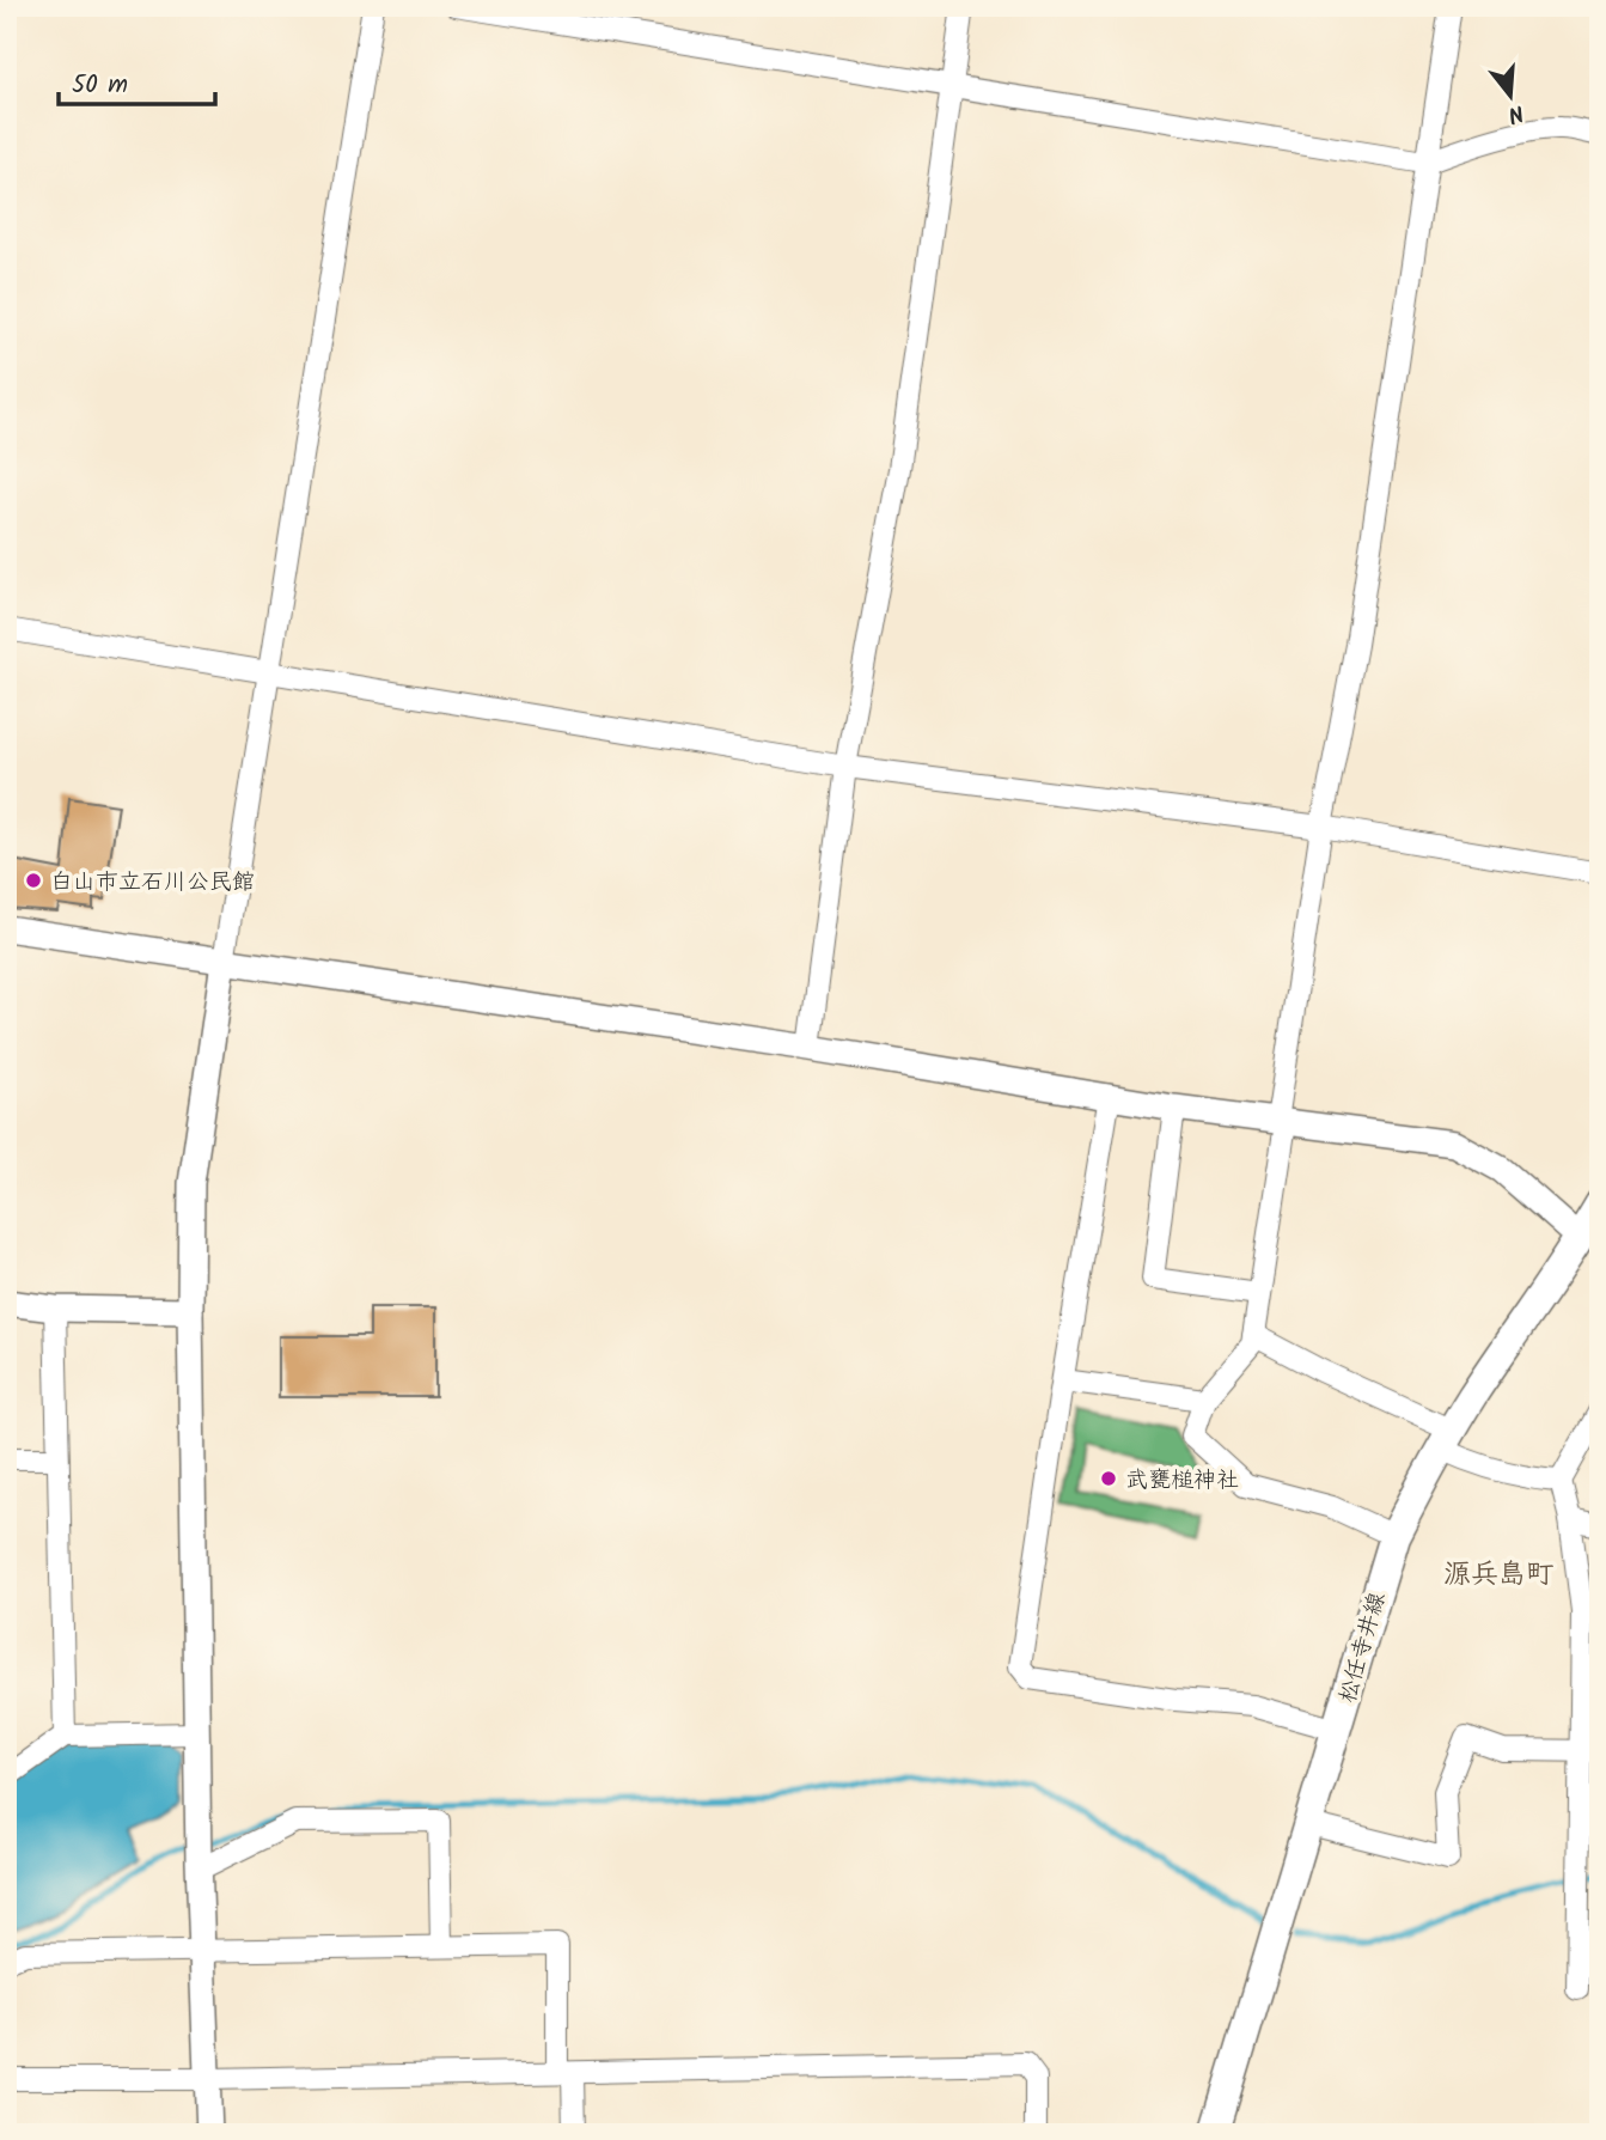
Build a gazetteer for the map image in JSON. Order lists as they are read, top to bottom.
{
  "streets": {
    "main road": ["松任寺井線"]
  },
  "districts": ["源兵島町"],
  "places": ["白山市立石川公民館", "武甕槌神社"],
  "scale_bar": "50 m",
  "north": "bottom"
}
